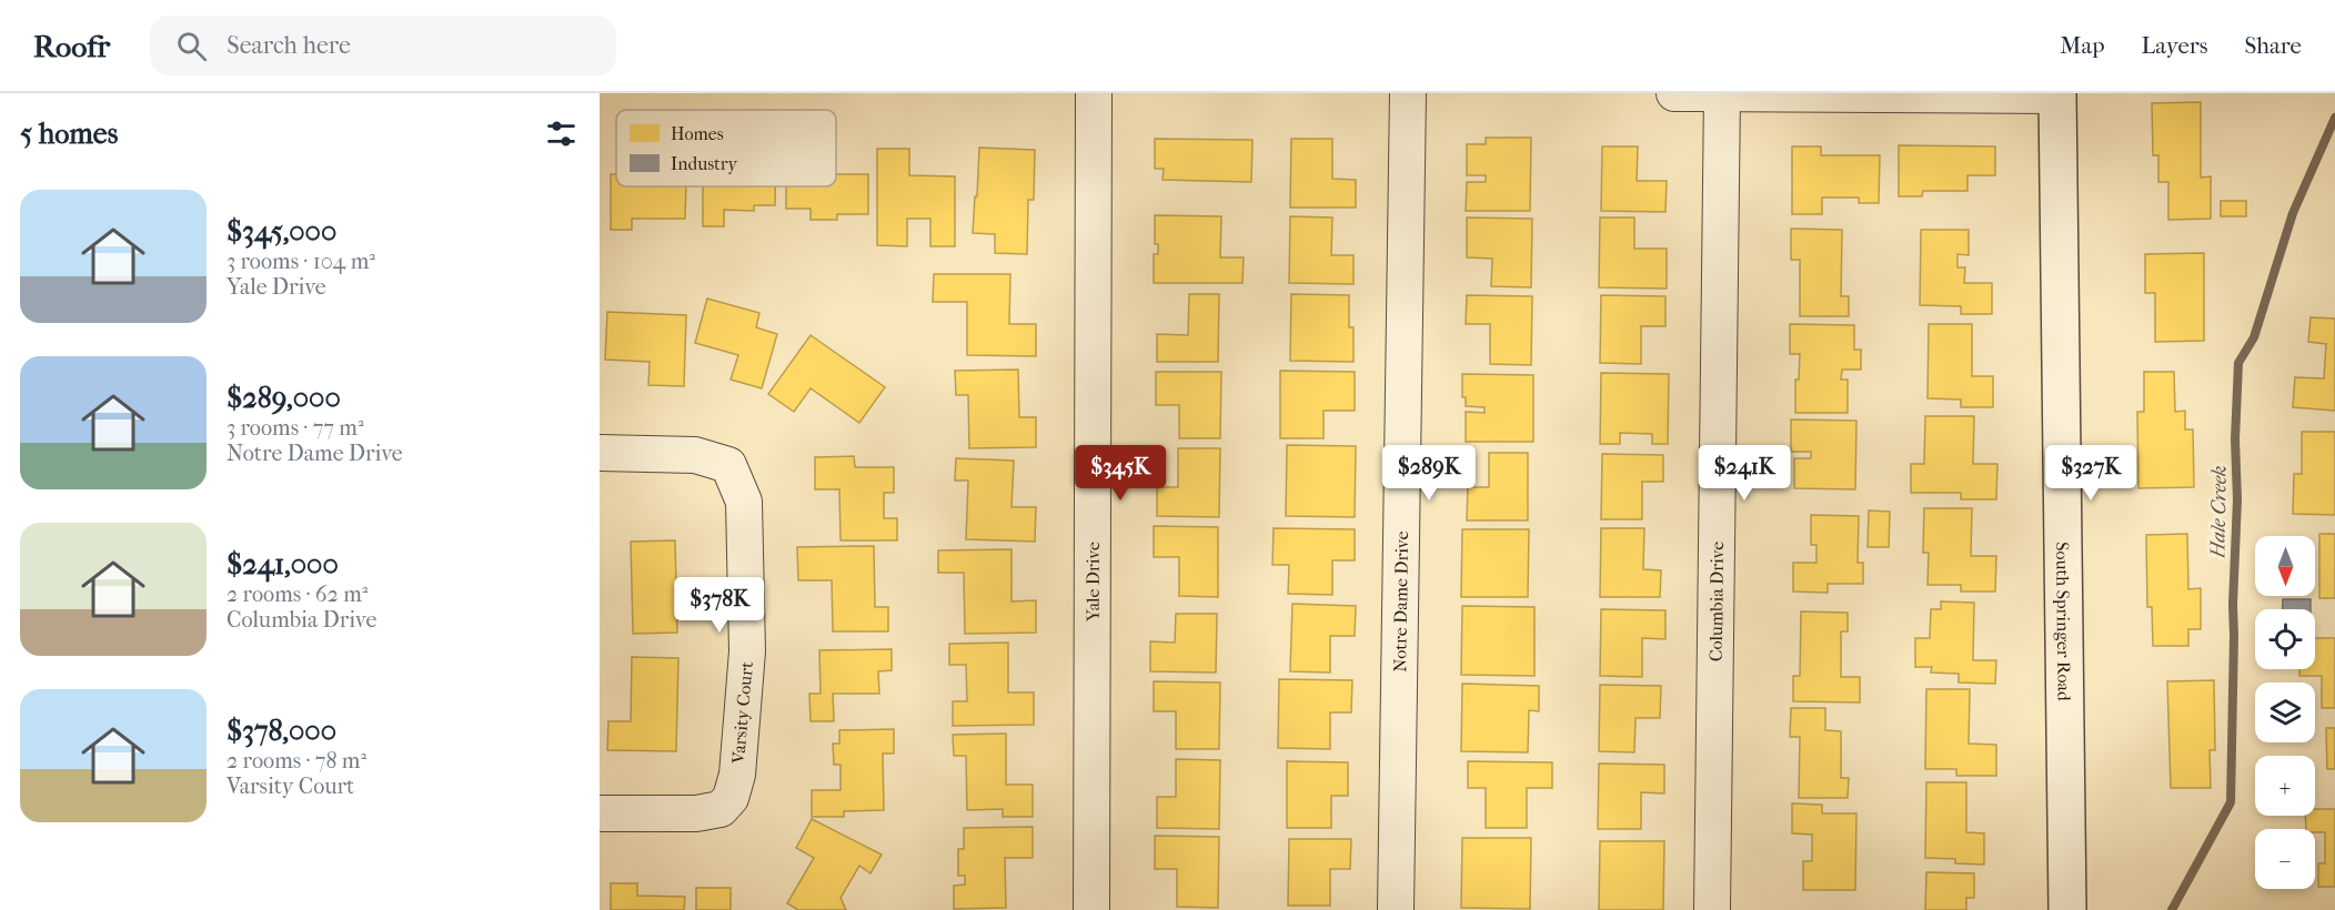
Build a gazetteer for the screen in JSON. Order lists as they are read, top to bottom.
{
  "streets": {
    "street": [
      "Yale Drive",
      "Notre Dame Drive",
      "Columbia Drive",
      "South Springer Road",
      "Varsity Court"
    ]
  },
  "water": ["Hale Creek"],
  "legend": ["Homes", "Industry"],
  "north": "bottom",
  "page": {
    "header": "Roofr",
    "search": "Search here",
    "nav": ["Map", "Layers", "Share"],
    "heading": "5 homes",
    "list": [
      {
        "name": "$345,000",
        "note": "3 rooms · 104 m² · Yale Drive"
      },
      {
        "name": "$289,000",
        "note": "3 rooms · 77 m² · Notre Dame Drive"
      },
      {
        "name": "$241,000",
        "note": "2 rooms · 62 m² · Columbia Drive"
      },
      {
        "name": "$378,000",
        "note": "2 rooms · 78 m² · Varsity Court"
      }
    ],
    "price": [
      "$345K",
      "$289K",
      "$241K",
      "$327K",
      "$378K"
    ],
    "map_buttons": ["+", "−"]
  }
}
